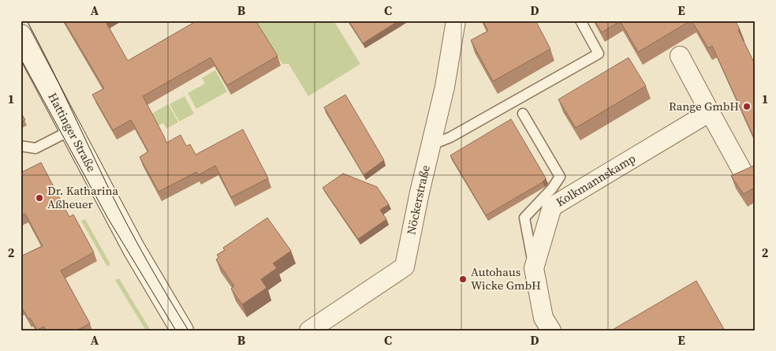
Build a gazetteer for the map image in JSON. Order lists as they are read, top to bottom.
{
  "streets": {
    "street": ["Hattinger Straße", "Kolkmannskamp", "Nöckerstraße"]
  },
  "places": ["Range GmbH", "Dr. Katharina Aßheuer", "Autohaus Wicke GmbH"],
  "grid": {
    "columns": [
      "A",
      "B",
      "C",
      "D",
      "E"
    ],
    "rows": ["1", "2"]
  }
}
